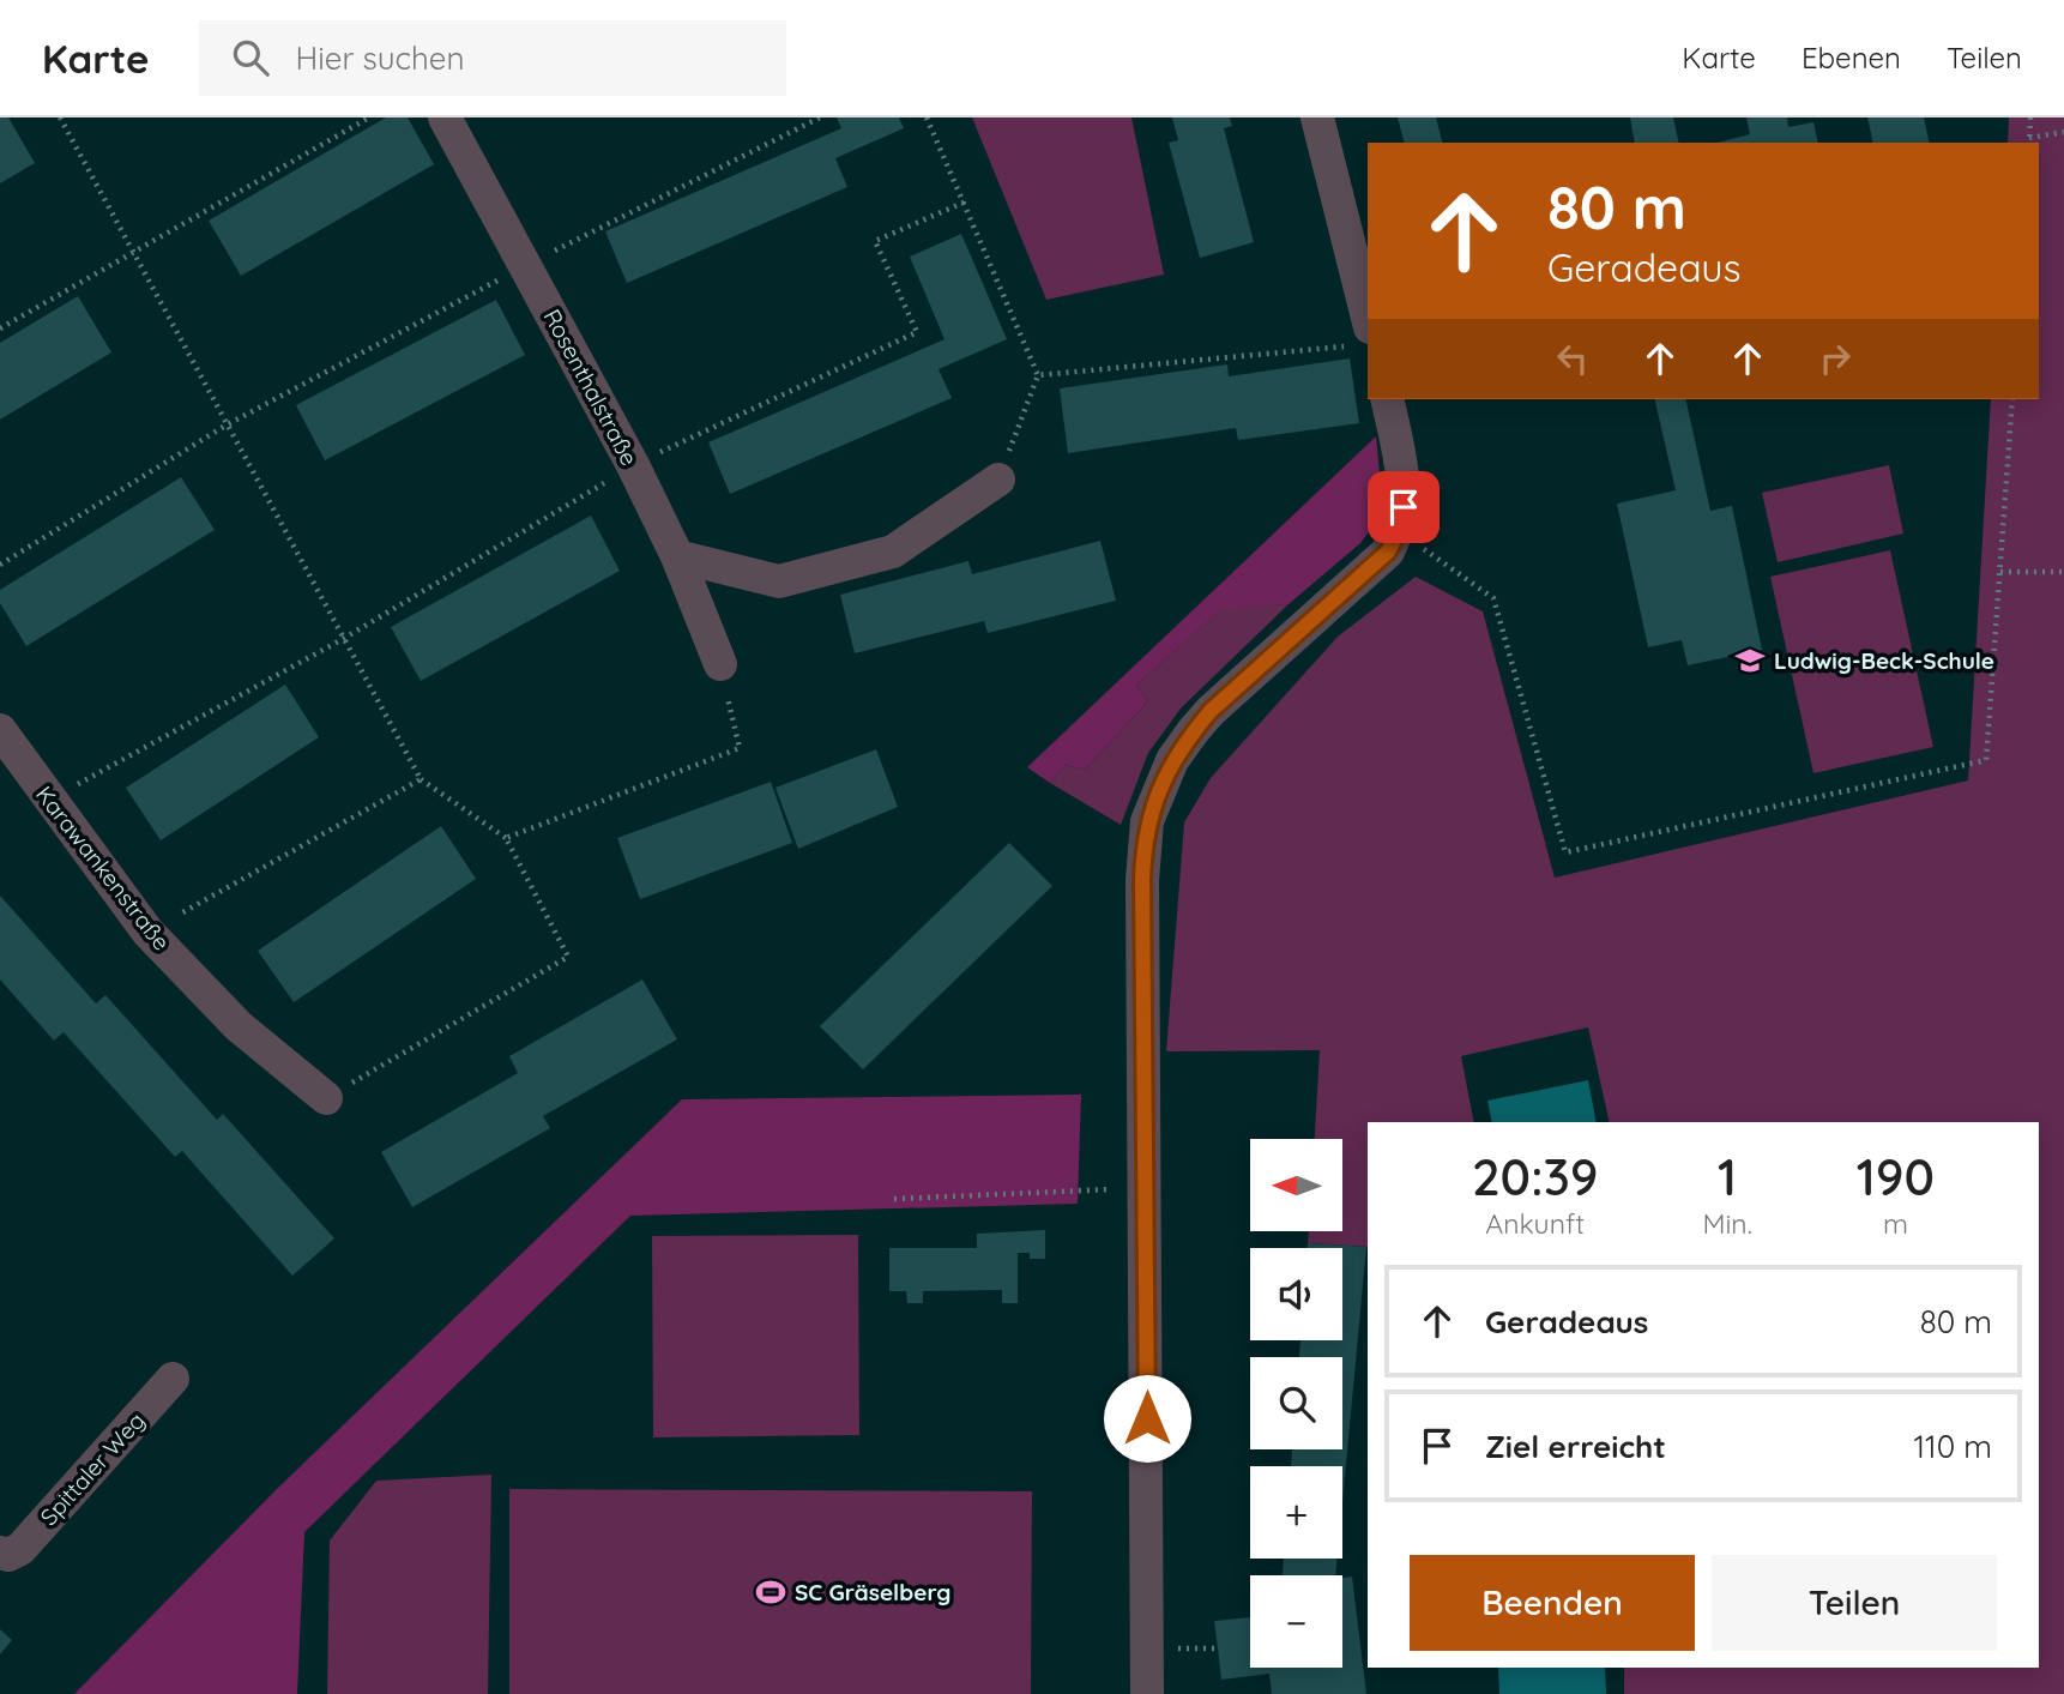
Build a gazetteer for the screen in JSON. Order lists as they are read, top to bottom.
{
  "streets": {
    "street": ["Rosenthalstraße", "Karawankenstraße", "Spittaler Weg"]
  },
  "places": {
    "school or university": ["Ludwig-Beck-Schule"],
    "sports": ["SC Gräselberg"]
  },
  "north": "left",
  "page": {
    "header": "Karte",
    "search": "Hier suchen",
    "nav": ["Karte", "Ebenen", "Teilen"],
    "turn": ["80 m", "Geradeaus"],
    "eta": [
      "20:39",
      "Ankunft",
      "1",
      "Min.",
      "190",
      "m"
    ],
    "map_buttons": ["+", "−"],
    "list": [
      {
        "name": "Geradeaus",
        "value": "80 m"
      },
      {
        "name": "Ziel erreicht",
        "value": "110 m"
      }
    ],
    "buttons": ["Beenden", "Teilen"]
  }
}
